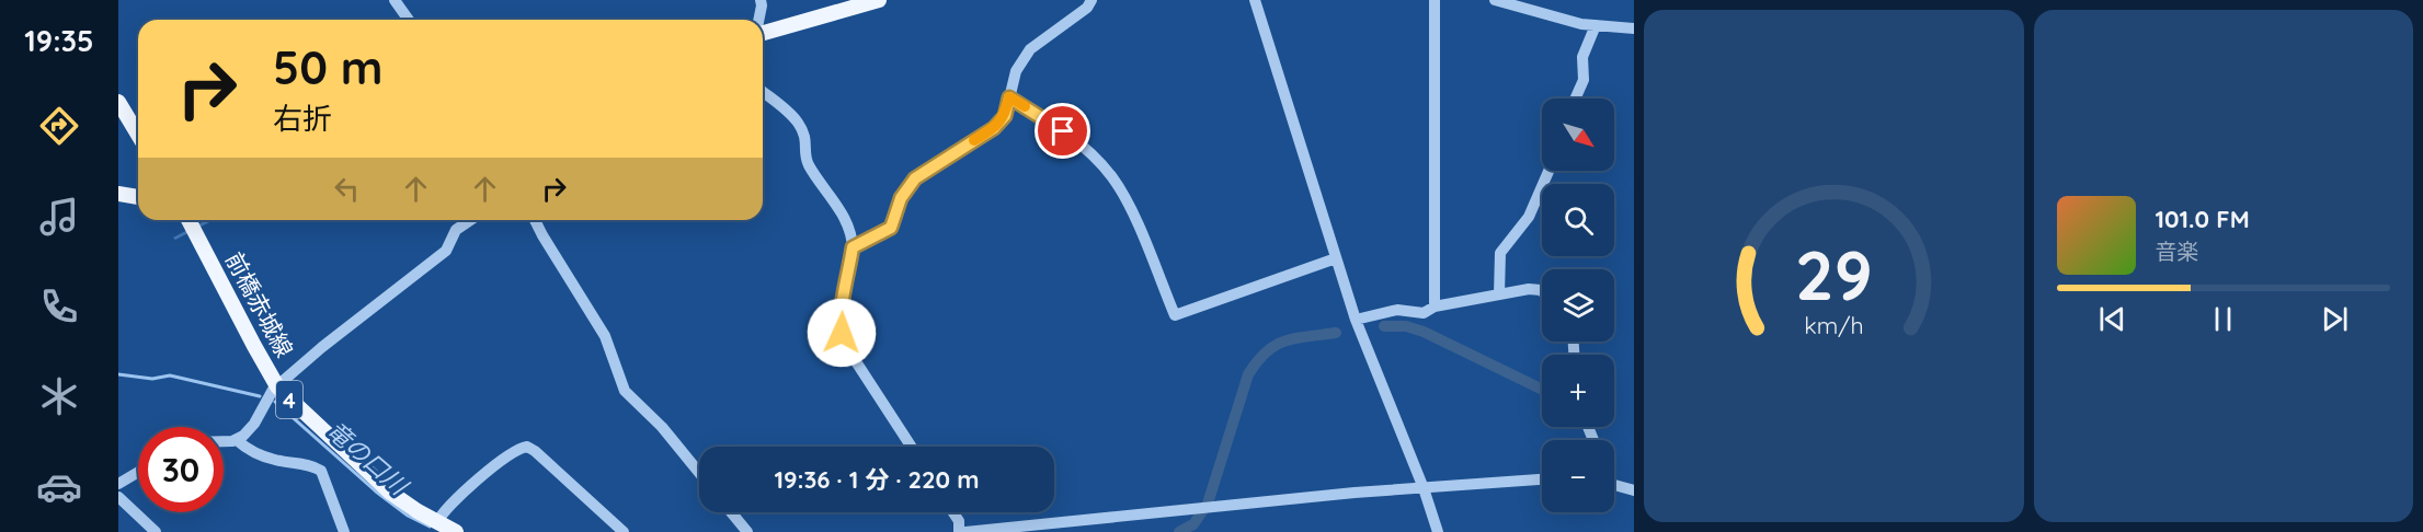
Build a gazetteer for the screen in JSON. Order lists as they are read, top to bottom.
{
  "streets": {
    "main road": ["前橋赤城線", "4"]
  },
  "water": ["竜の口川"],
  "north": "bottom right",
  "page": {
    "tabs": "19:35",
    "turn": ["50 m", "右折"],
    "map_buttons": ["+", "−"],
    "song": ["101.0 FM", "音楽"],
    "limit": "30",
    "trip": "19:36 · 1 分 · 220 m",
    "gauge": ["29", "km/h"]
  }
}
